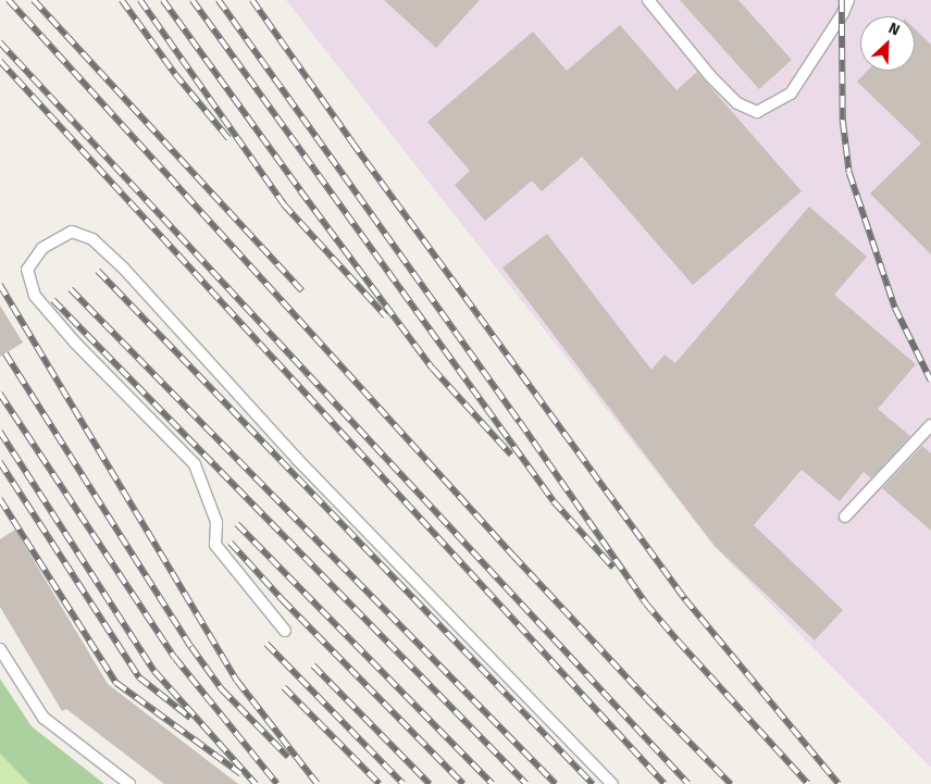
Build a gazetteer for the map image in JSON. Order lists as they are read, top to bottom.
{
  "north": "top right"
}
